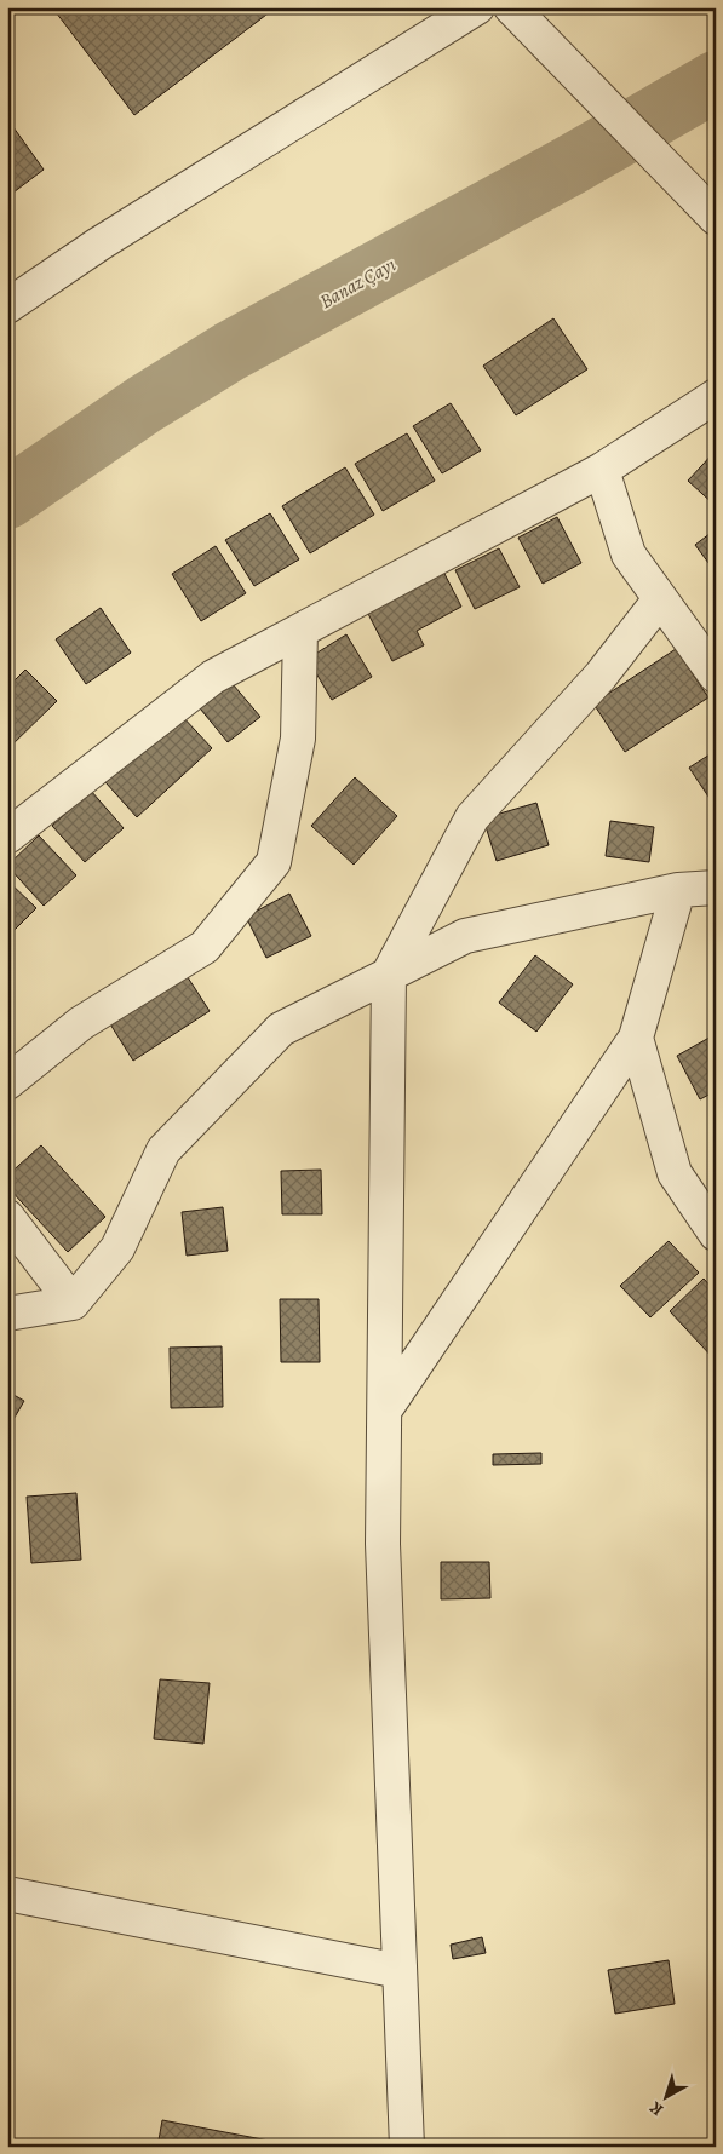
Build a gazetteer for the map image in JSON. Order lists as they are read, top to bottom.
{
  "water": ["Banaz Çayı"],
  "north": "bottom left"
}
